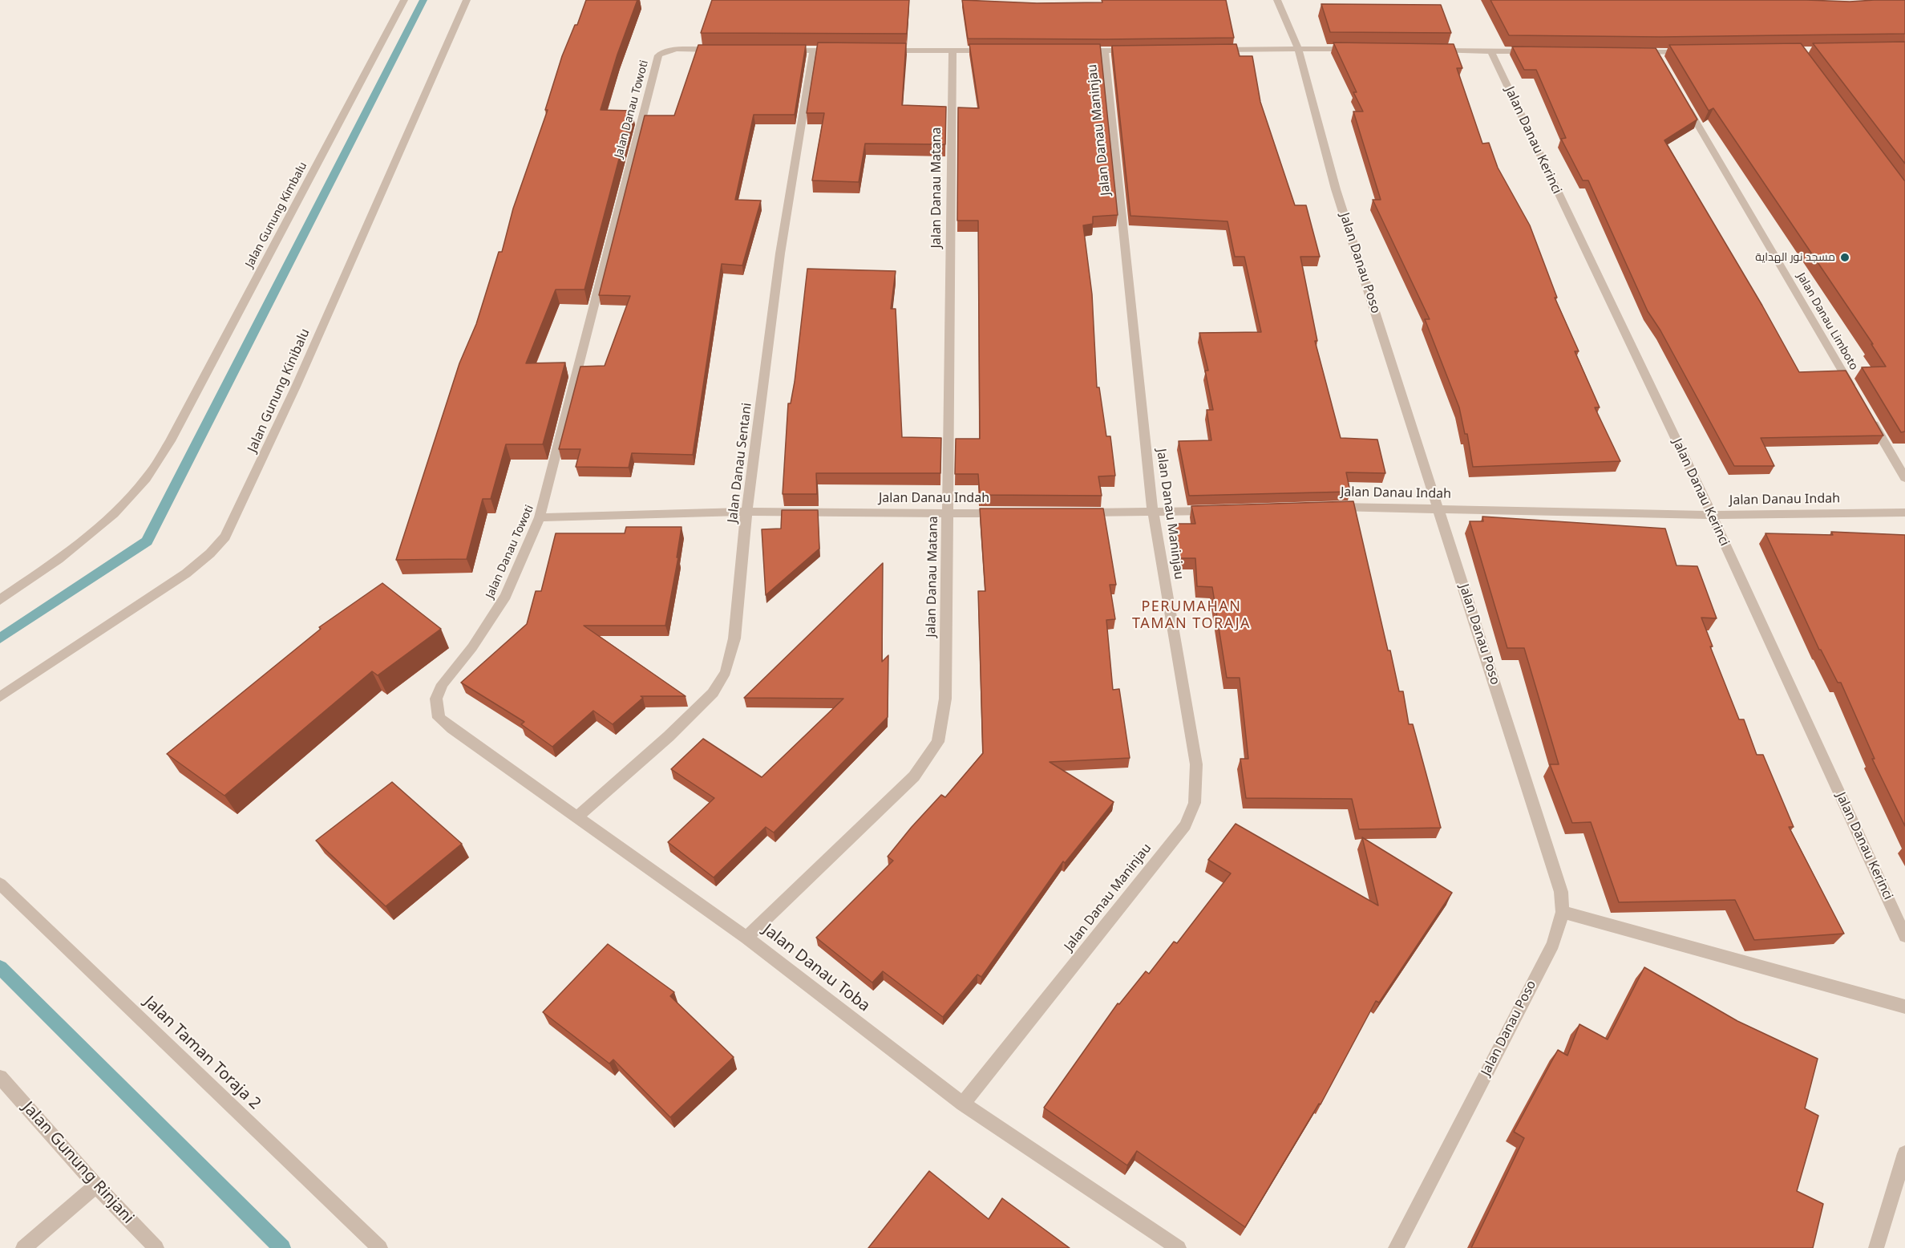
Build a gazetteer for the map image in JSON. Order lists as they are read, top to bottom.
{
  "streets": {
    "street": [
      "Jalan Danau Towoti",
      "Jalan Danau Maninjau",
      "Jalan Danau Kerinci",
      "Jalan Danau Matana",
      "Jalan Gunung Kimbalu",
      "Jalan Danau Poso",
      "Jalan Danau Limboto",
      "Jalan Gunung Kinibalu",
      "Jalan Danau Sentani",
      "Jalan Danau Indah",
      "Jalan Danau Toba",
      "Jalan Taman Toraja 2",
      "Jalan Gunung Rinjani"
    ]
  },
  "crossings": [
    ["Jalan Danau Towoti", "Jalan Danau Indah"],
    ["Jalan Danau Towoti", "Jalan Danau Toba"],
    ["Jalan Danau Maninjau", "Jalan Danau Toba"],
    ["Jalan Danau Kerinci", "Jalan Danau Indah"],
    ["Jalan Danau Matana", "Jalan Danau Indah"],
    ["Jalan Danau Matana", "Jalan Danau Toba"],
    ["Jalan Danau Poso", "Jalan Danau Indah"],
    ["Jalan Danau Sentani", "Jalan Danau Indah"],
    ["Jalan Danau Sentani", "Jalan Danau Toba"]
  ],
  "districts": ["PERUMAHAN TAMAN TORAJA"],
  "places": ["مسجد نور الهداية"]
}
